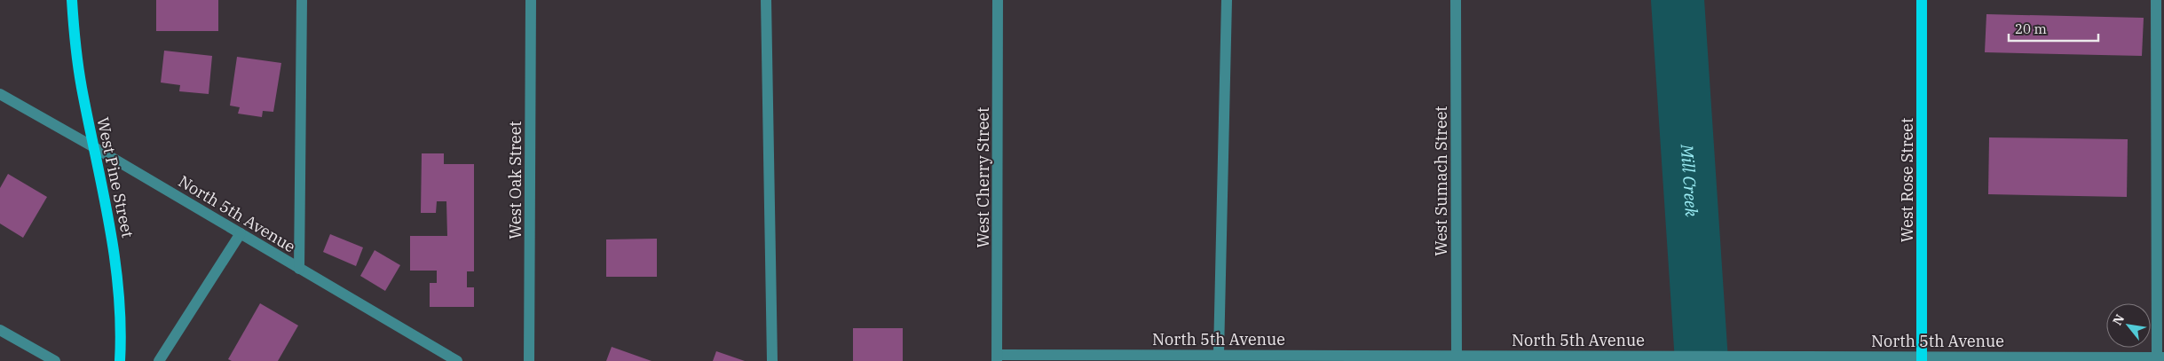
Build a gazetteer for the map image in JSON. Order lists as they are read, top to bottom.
{
  "streets": {
    "main road": ["West Pine Street", "West Rose Street"],
    "street": [
      "West Cherry Street",
      "West Oak Street",
      "West Sumach Street",
      "North 5th Avenue"
    ]
  },
  "crossings": [
    ["West Pine Street", "North 5th Avenue"],
    ["West Cherry Street", "North 5th Avenue"],
    ["West Rose Street", "North 5th Avenue"],
    ["West Sumach Street", "North 5th Avenue"]
  ],
  "water": ["Mill Creek"],
  "scale_bar": "20 m",
  "north": "top left"
}
